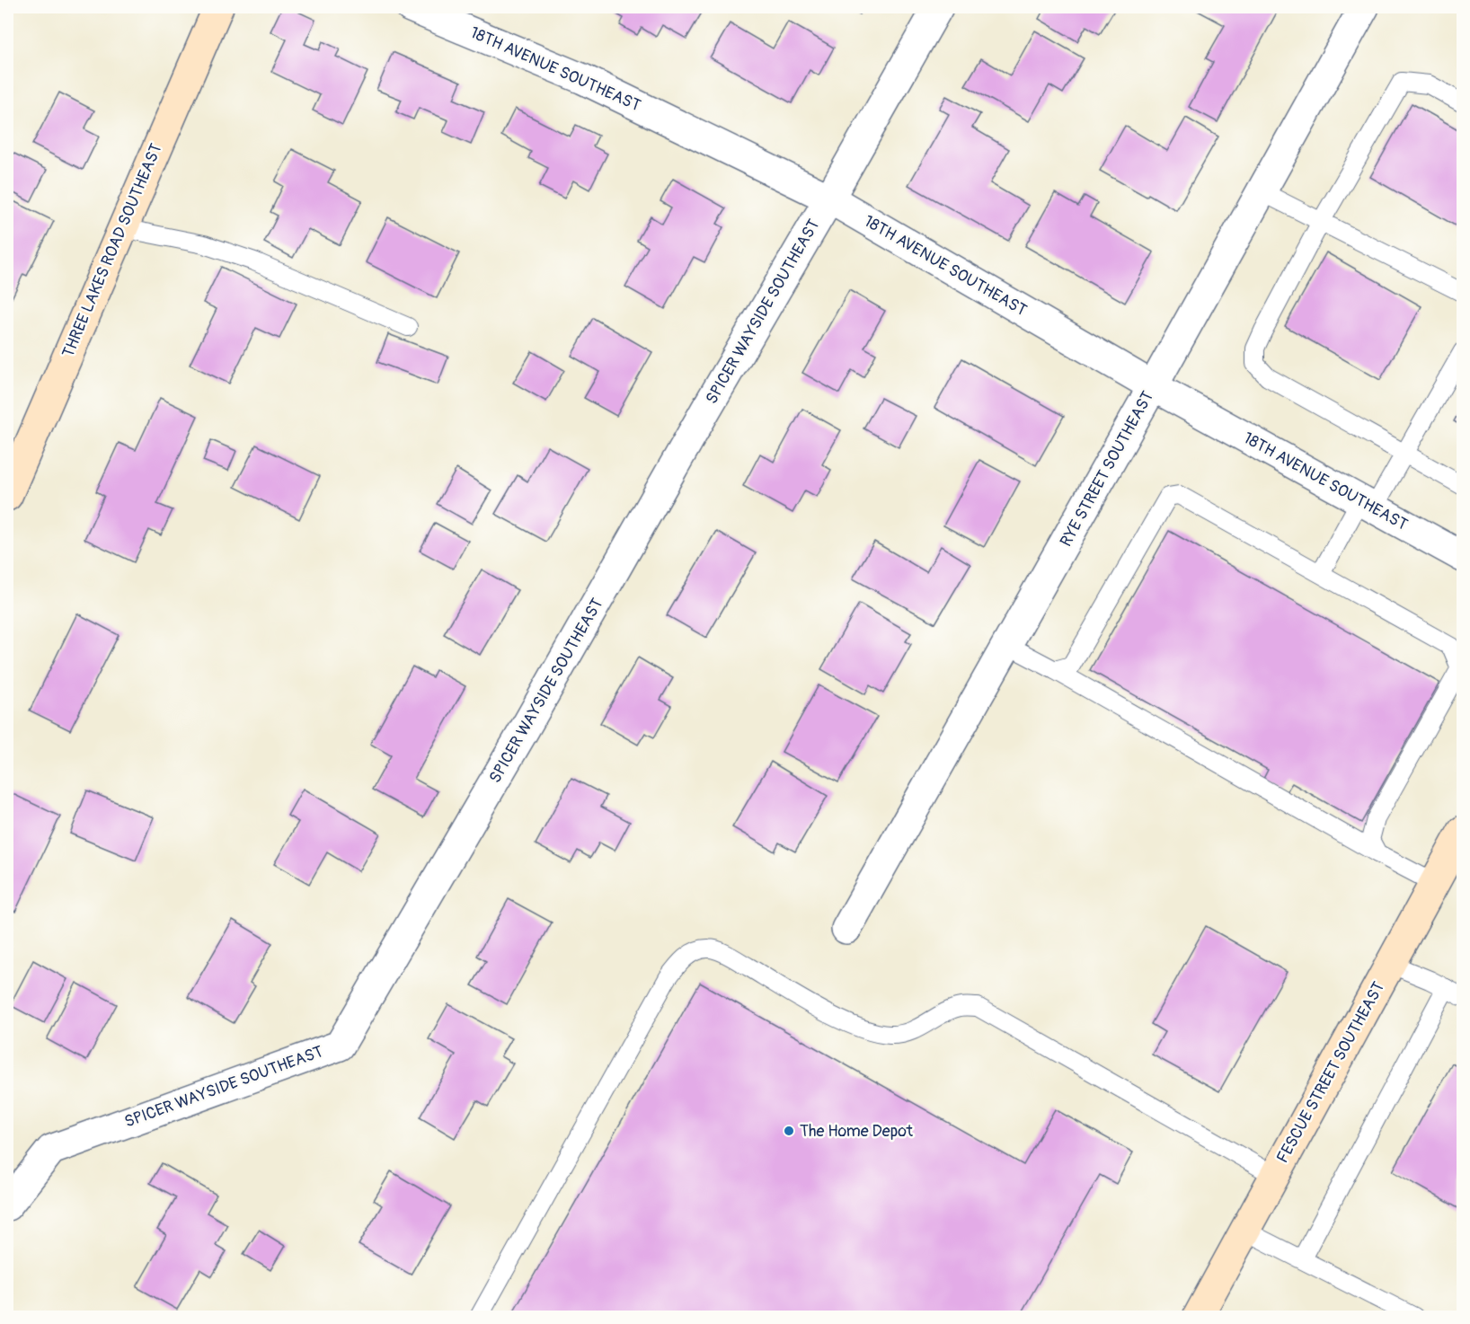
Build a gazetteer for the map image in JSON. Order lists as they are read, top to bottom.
{
  "streets": {
    "street": [
      "18TH AVENUE SOUTHEAST",
      "THREE LAKES ROAD SOUTHEAST",
      "SPICER WAYSIDE SOUTHEAST",
      "RYE STREET SOUTHEAST",
      "FESCUE STREET SOUTHEAST"
    ]
  },
  "crossings": [
    ["18TH AVENUE SOUTHEAST", "SPICER WAYSIDE SOUTHEAST"],
    ["18TH AVENUE SOUTHEAST", "RYE STREET SOUTHEAST"]
  ],
  "places": ["The Home Depot"]
}
